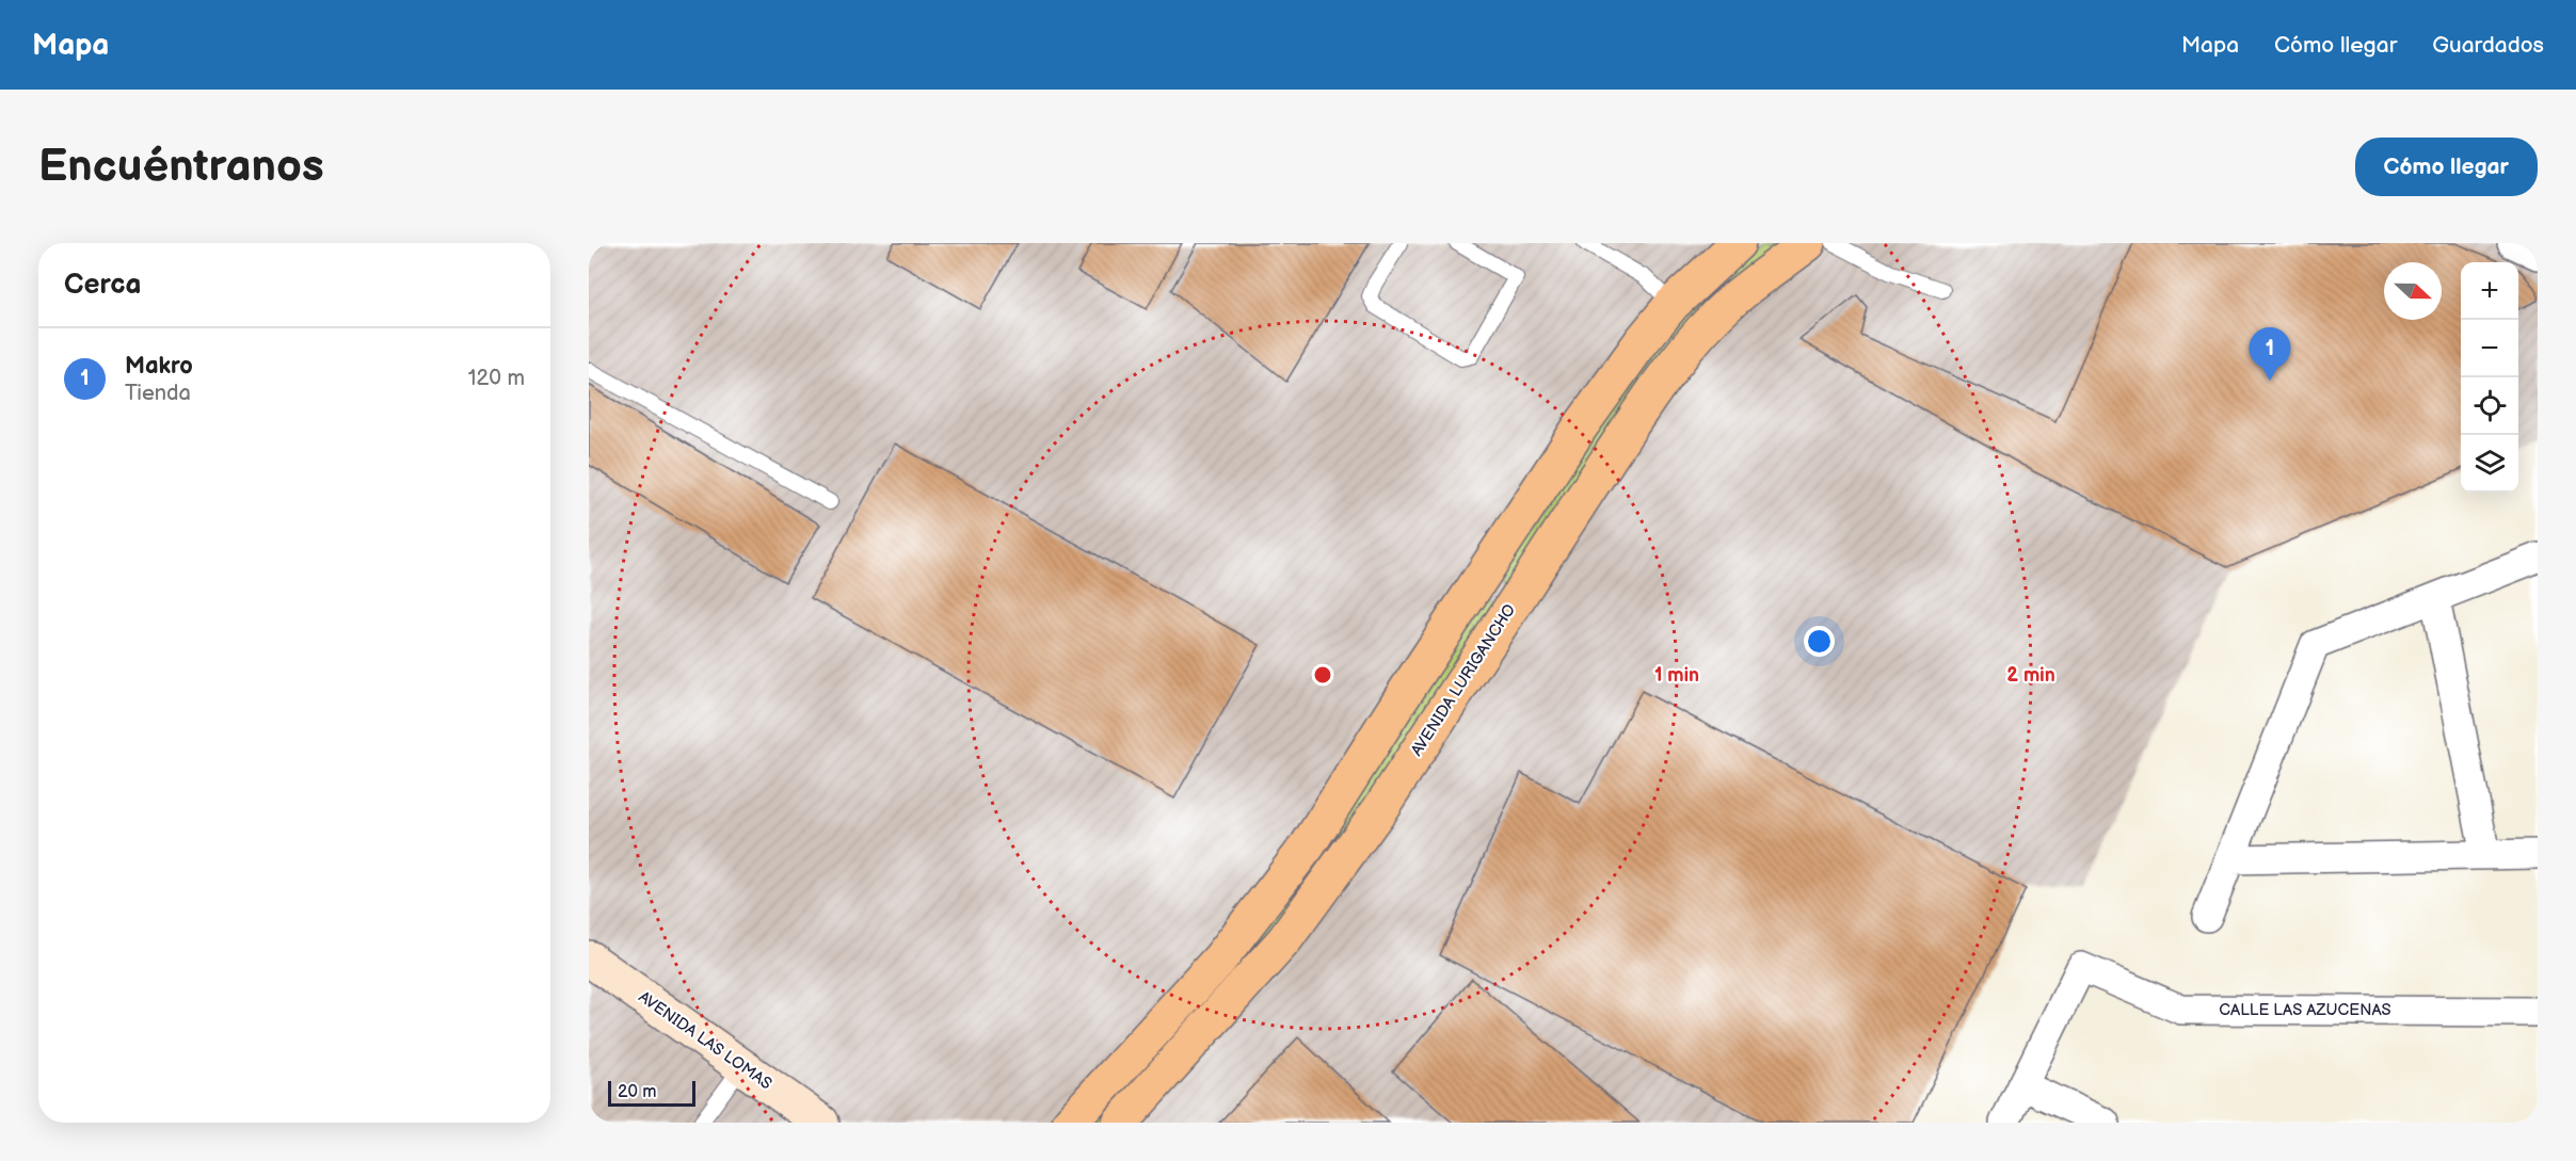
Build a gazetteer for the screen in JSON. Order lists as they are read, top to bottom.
{
  "streets": {
    "main road": ["AVENIDA LURIGANCHO", "AVENIDA LAS LOMAS"],
    "street": ["CALLE LAS AZUCENAS"]
  },
  "scale_bar": "20 m",
  "north": "right",
  "page": {
    "header": "Mapa",
    "nav": ["Mapa", "Cómo llegar", "Guardados"],
    "buttons": "Cómo llegar",
    "title": "Encuéntranos",
    "heading": "Cerca",
    "map_buttons": ["+", "−"],
    "list": [
      {
        "mark": "1",
        "name": "Makro",
        "note": "Tienda",
        "value": "120 m"
      }
    ],
    "pins": "1",
    "scale": "20 m"
  },
  "rings": ["1 min", "2 min"]
}
